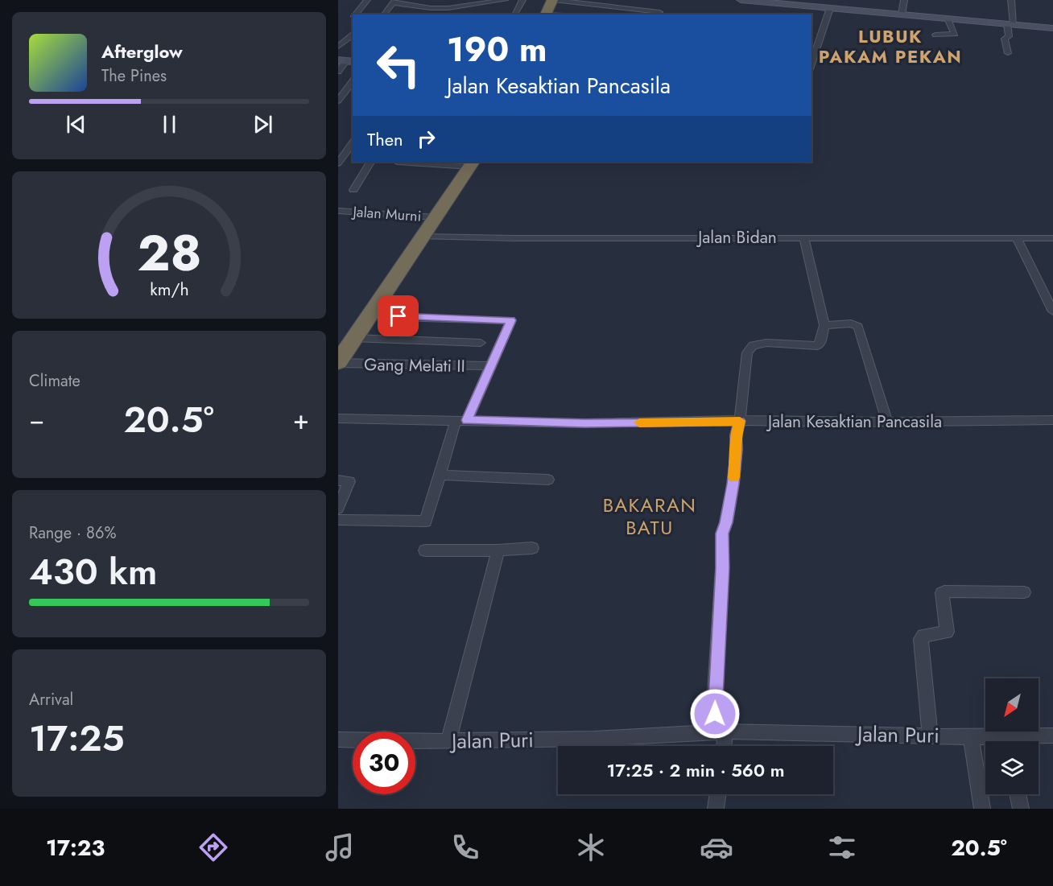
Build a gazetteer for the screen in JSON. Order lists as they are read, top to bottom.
{
  "streets": {
    "street": [
      "Jalan Murni",
      "Jalan Bidan",
      "Gang Melati II",
      "Jalan Kesaktian Pancasila",
      "Jalan Puri"
    ]
  },
  "districts": ["LUBUK PAKAM PEKAN", "BAKARAN BATU"],
  "north": "bottom left",
  "page": {
    "turn": ["190 m", "Jalan Kesaktian Pancasila"],
    "song": ["Afterglow", "The Pines"],
    "then": "Then",
    "tile": [
      "Climate",
      ["Range · 86%", "430 km"],
      ["Arrival", "17:25"]
    ],
    "heat": ["−", "20.5°", "+"],
    "limit": "30",
    "trip": "17:25 · 2 min · 560 m",
    "tabs": ["17:23", "20.5°"],
    "gauge": ["28", "km/h"]
  }
}
